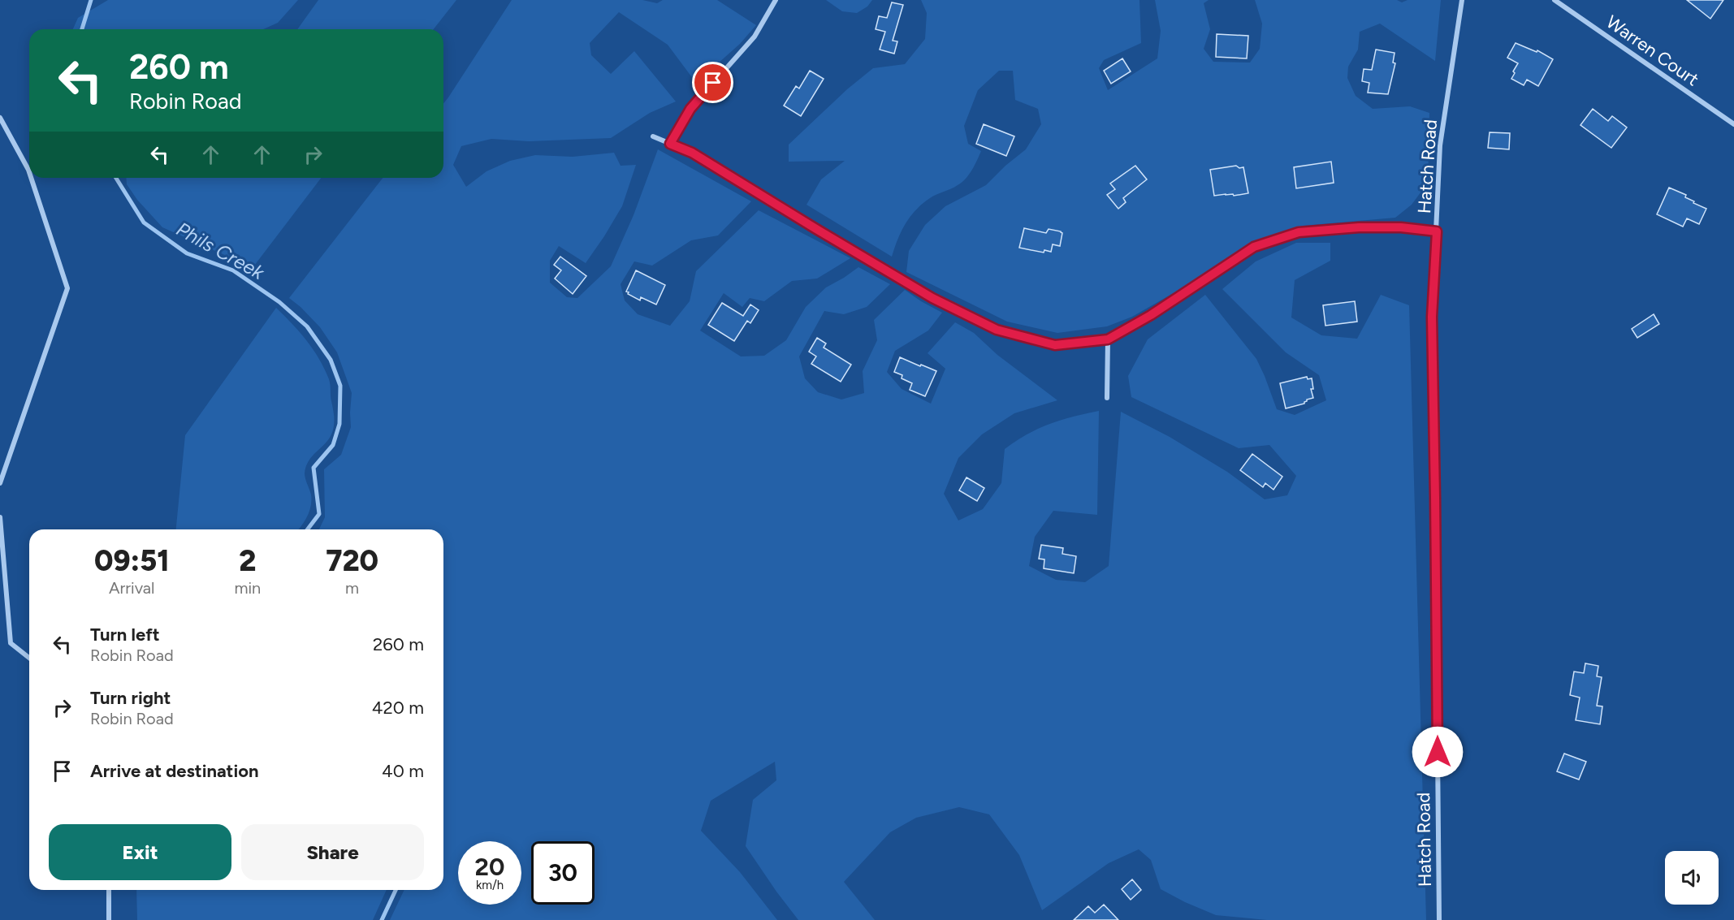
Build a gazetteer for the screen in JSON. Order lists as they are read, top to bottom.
{
  "streets": {
    "street": ["Warren Court", "Hatch Road"]
  },
  "water": ["Phils Creek"],
  "page": {
    "turn": ["260 m", "Robin Road"],
    "eta": [
      "09:51",
      "Arrival",
      "2",
      "min",
      "720",
      "m"
    ],
    "list": [
      {
        "name": "Turn left",
        "note": "Robin Road",
        "value": "260 m"
      },
      {
        "name": "Turn right",
        "note": "Robin Road",
        "value": "420 m"
      },
      {
        "name": "Arrive at destination",
        "value": "40 m"
      }
    ],
    "buttons": ["Exit", "Share"],
    "speed": "20 km/h",
    "limit": "30"
  }
}
